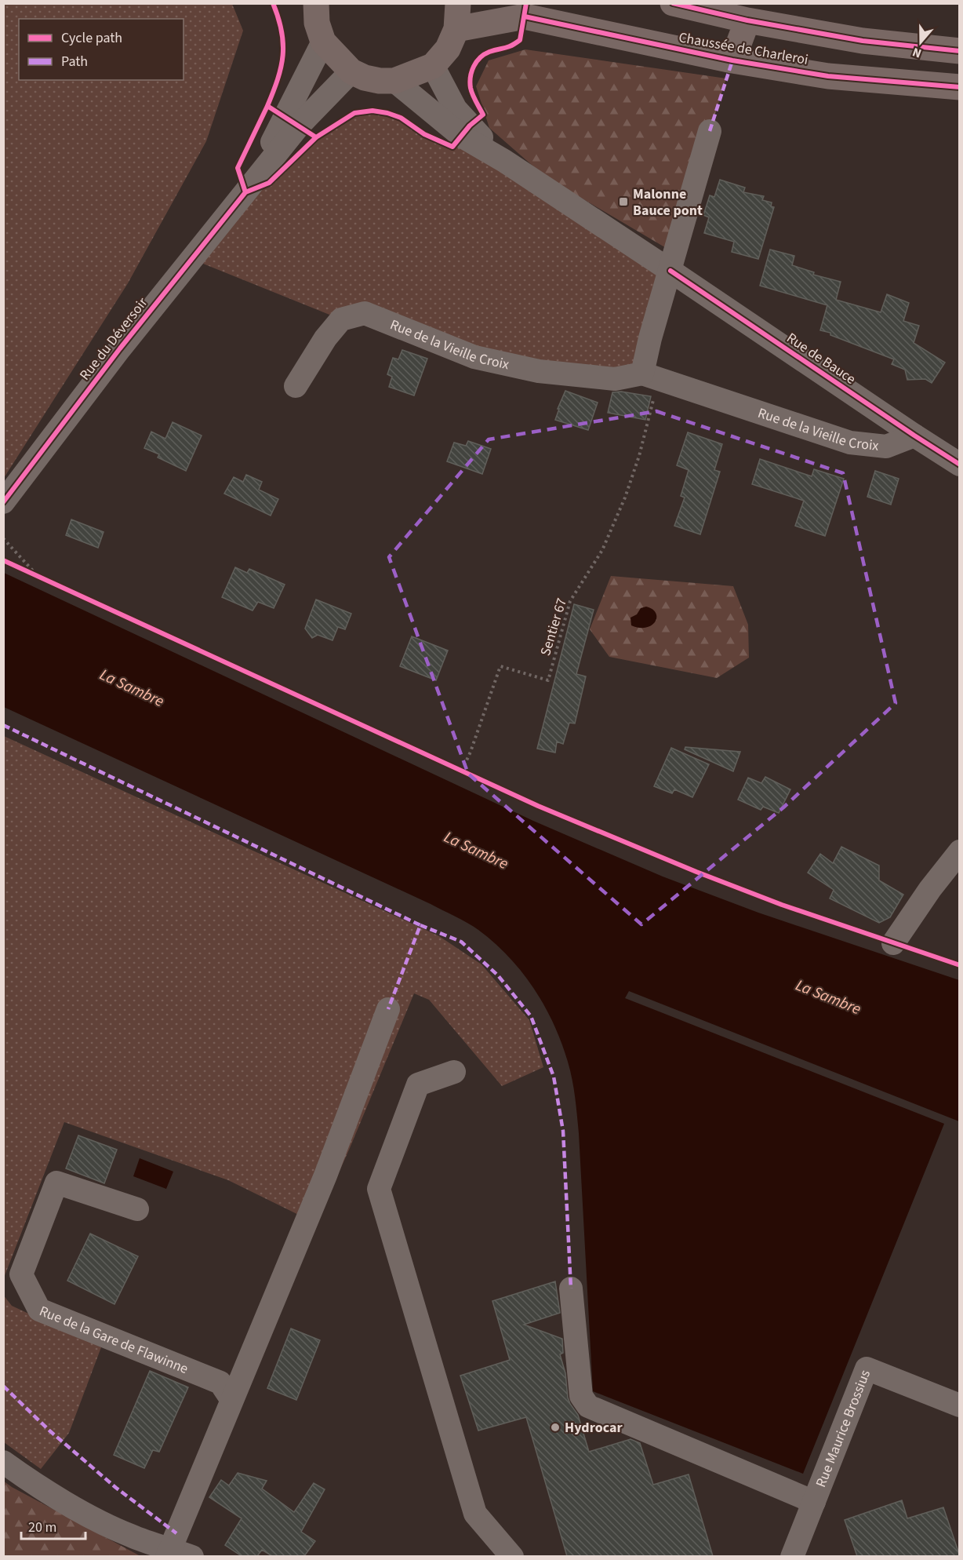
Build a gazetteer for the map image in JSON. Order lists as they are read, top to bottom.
{
  "streets": {
    "main road": ["Chaussée de Charleroi"],
    "street": [
      "Rue du Déversoir",
      "Rue de la Vieille Croix",
      "Rue de Bauce",
      "Rue de la Gare de Flawinne",
      "Rue Maurice Brossius"
    ],
    "path": ["Sentier 67"]
  },
  "crossings": [
    ["Rue de la Vieille Croix", "Rue de Bauce"],
    ["Rue de la Vieille Croix", "Sentier 67"]
  ],
  "water": ["La Sambre"],
  "places": {
    "transit": ["Malonne Bauce pont"],
    "other": ["Hydrocar"]
  },
  "legend": ["Cycle path", "Path"],
  "scale_bar": "20 m",
  "north": "bottom"
}
